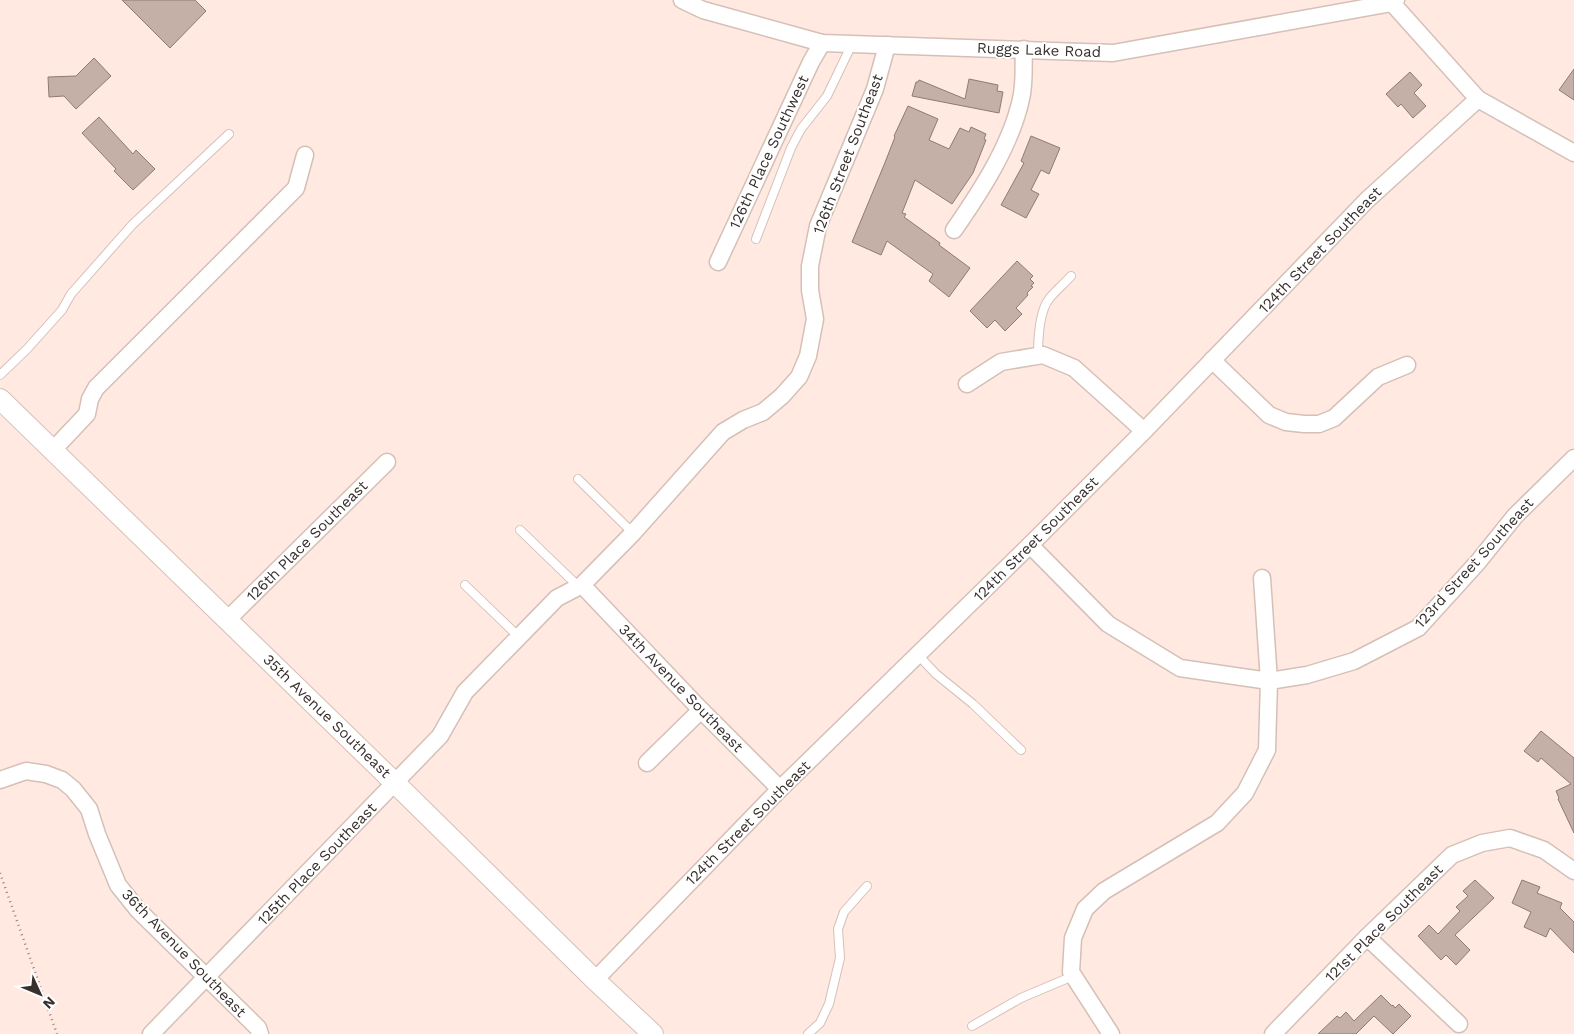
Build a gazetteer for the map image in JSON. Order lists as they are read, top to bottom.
{
  "streets": {
    "street": [
      "Ruggs Lake Road",
      "126th Place Southwest",
      "126th Street Southeast",
      "124th Street Southeast",
      "126th Place Southeast",
      "123rd Street Southeast",
      "34th Avenue Southeast",
      "35th Avenue Southeast",
      "125th Place Southeast",
      "121st Place Southeast",
      "36th Avenue Southeast"
    ]
  },
  "crossings": [
    ["Ruggs Lake Road", "126th Place Southwest"],
    ["Ruggs Lake Road", "126th Street Southeast"],
    ["126th Street Southeast", "125th Place Southeast"],
    ["124th Street Southeast", "123rd Street Southeast"],
    ["124th Street Southeast", "34th Avenue Southeast"],
    ["124th Street Southeast", "35th Avenue Southeast"],
    ["126th Place Southeast", "35th Avenue Southeast"],
    ["34th Avenue Southeast", "125th Place Southeast"],
    ["35th Avenue Southeast", "125th Place Southeast"],
    ["125th Place Southeast", "36th Avenue Southeast"]
  ],
  "north": "bottom right"
}
